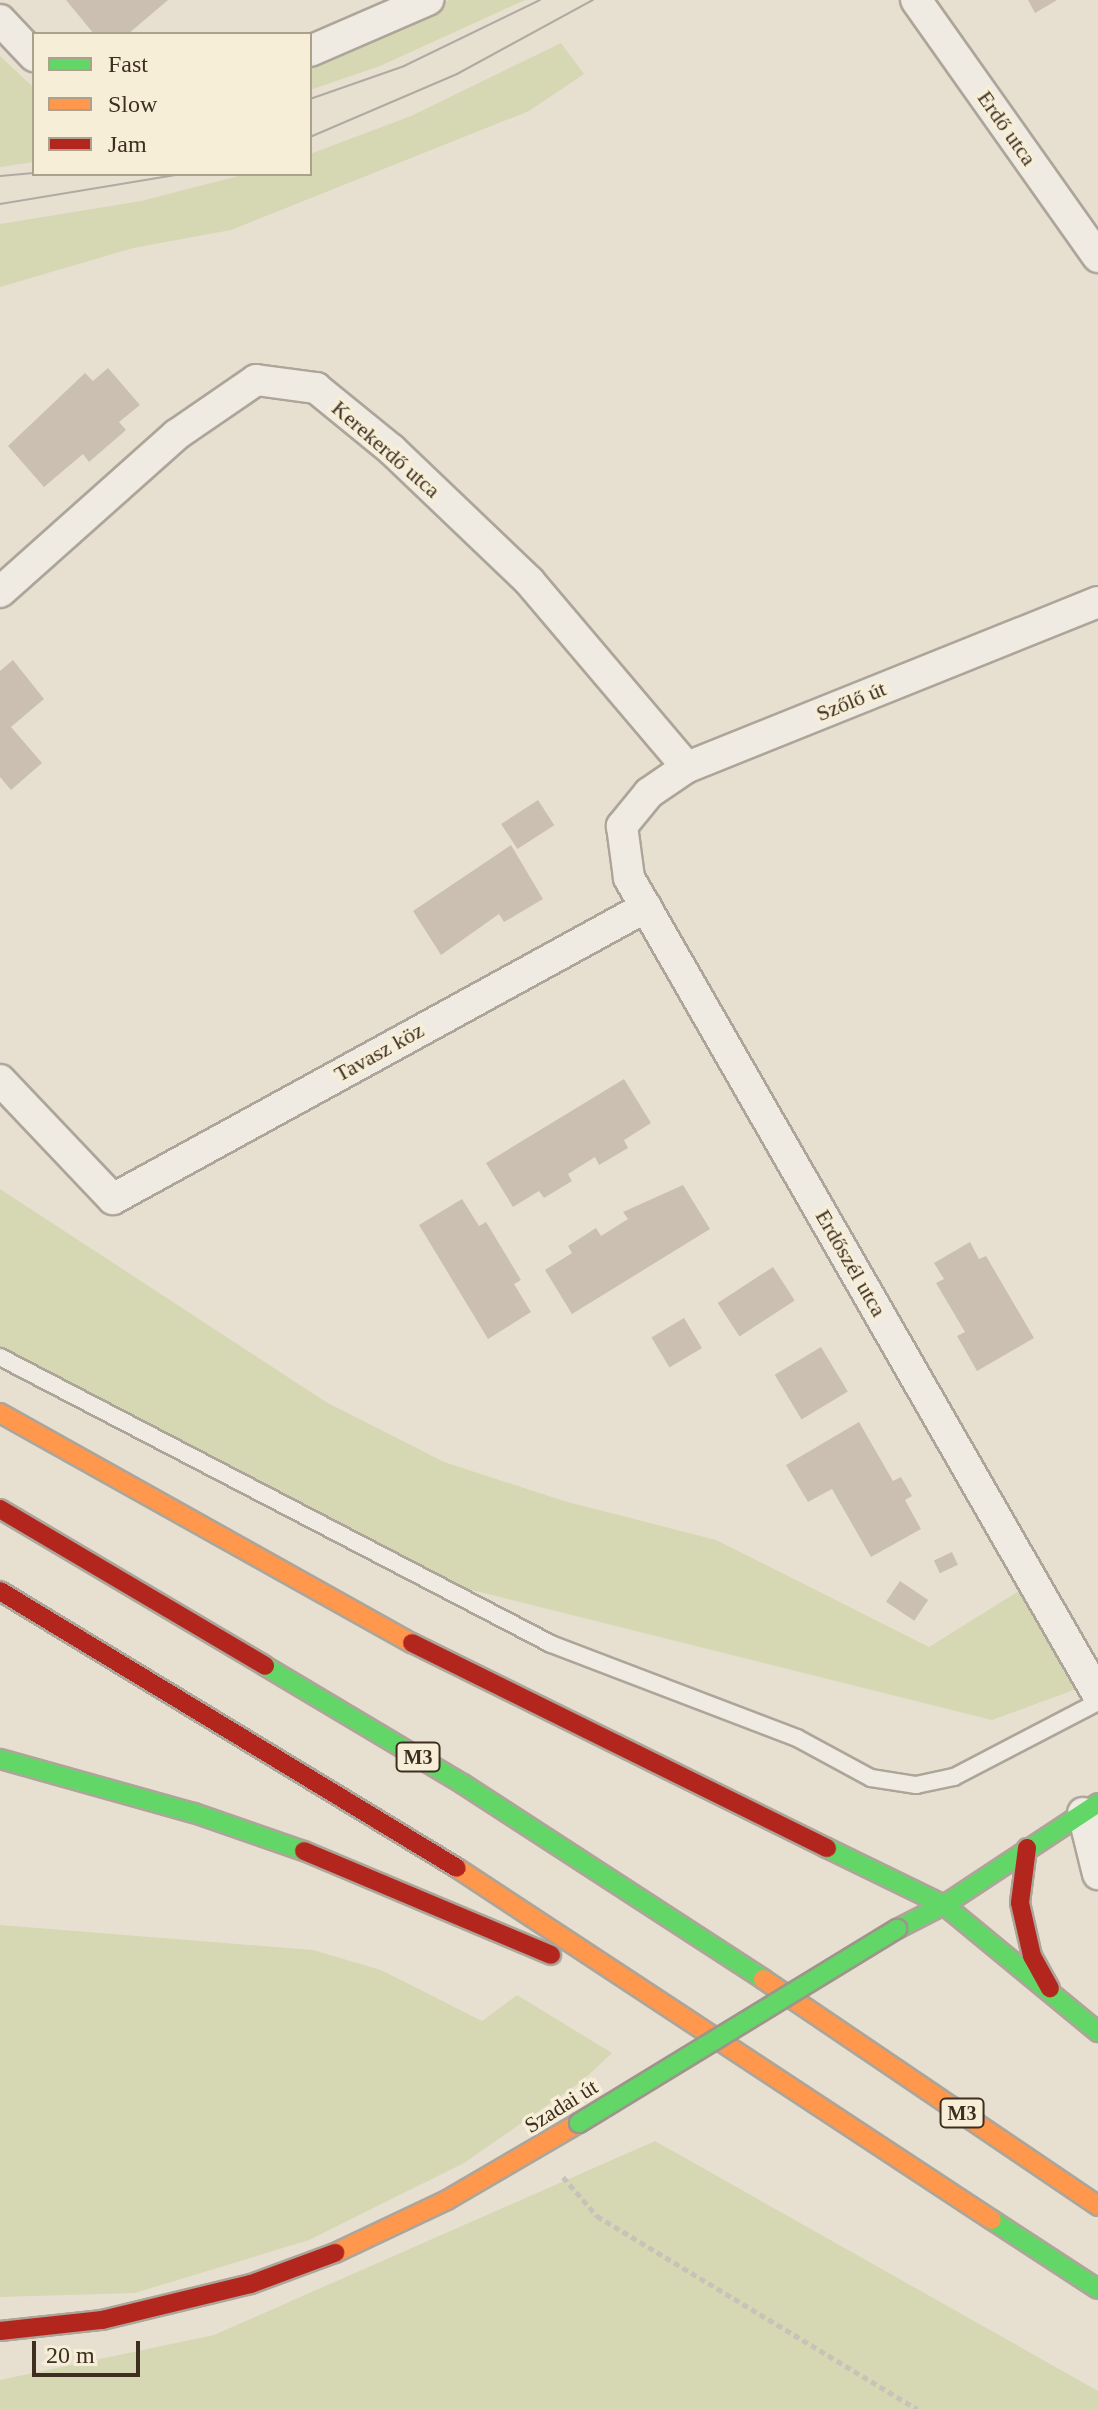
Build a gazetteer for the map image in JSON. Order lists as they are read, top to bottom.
{
  "streets": {
    "main road": ["M3", "Szadai út"],
    "street": [
      "Erdő utca",
      "Kerekerdő utca",
      "Szőlő út",
      "Tavasz köz",
      "Erdőszél utca"
    ]
  },
  "crossings": [
    ["Kerekerdő utca", "Szőlő út"],
    ["Szőlő út", "Erdőszél utca"],
    ["Tavasz köz", "Erdőszél utca"]
  ],
  "legend": ["Fast", "Slow", "Jam"],
  "scale_bar": "20 m"
}
